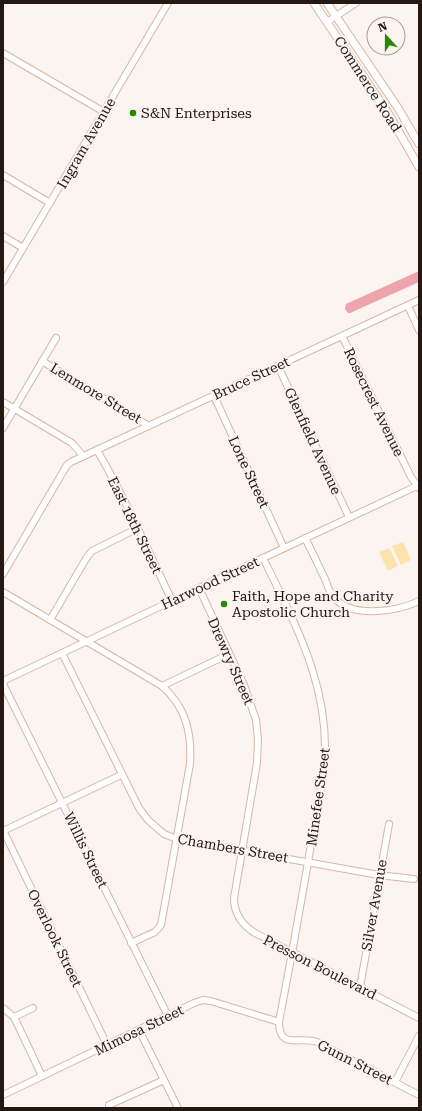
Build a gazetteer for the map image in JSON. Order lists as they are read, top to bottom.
{
  "streets": {
    "main road": ["Commerce Road"],
    "street": [
      "Ingram Avenue",
      "Bruce Street",
      "Lenmore Street",
      "Rosecrest Avenue",
      "Glenfield Avenue",
      "Lone Street",
      "East 18th Street",
      "Harwood Street",
      "Drewry Street",
      "Minefee Street",
      "Chambers Street",
      "Willis Street",
      "Silver Avenue",
      "Overlook Street",
      "Presson Boulevard",
      "Mimosa Street",
      "Gunn Street"
    ]
  },
  "crossings": [
    ["Bruce Street", "Lenmore Street"],
    ["Bruce Street", "Rosecrest Avenue"],
    ["Bruce Street", "Glenfield Avenue"],
    ["Bruce Street", "Lone Street"],
    ["Bruce Street", "East 18th Street"],
    ["Rosecrest Avenue", "Harwood Street"],
    ["Glenfield Avenue", "Harwood Street"],
    ["Lone Street", "Harwood Street"],
    ["East 18th Street", "Harwood Street"],
    ["Harwood Street", "Drewry Street"],
    ["Harwood Street", "Minefee Street"],
    ["Harwood Street", "Chambers Street"],
    ["Harwood Street", "Willis Street"],
    ["Drewry Street", "Chambers Street"],
    ["Drewry Street", "Presson Boulevard"],
    ["Minefee Street", "Chambers Street"],
    ["Minefee Street", "Presson Boulevard"],
    ["Minefee Street", "Mimosa Street"],
    ["Minefee Street", "Gunn Street"],
    ["Chambers Street", "Silver Avenue"],
    ["Willis Street", "Mimosa Street"],
    ["Silver Avenue", "Presson Boulevard"],
    ["Overlook Street", "Mimosa Street"],
    ["Mimosa Street", "Gunn Street"]
  ],
  "places": ["S&N Enterprises", "Faith, Hope and Charity Apostolic Church"],
  "north": "top"
}
